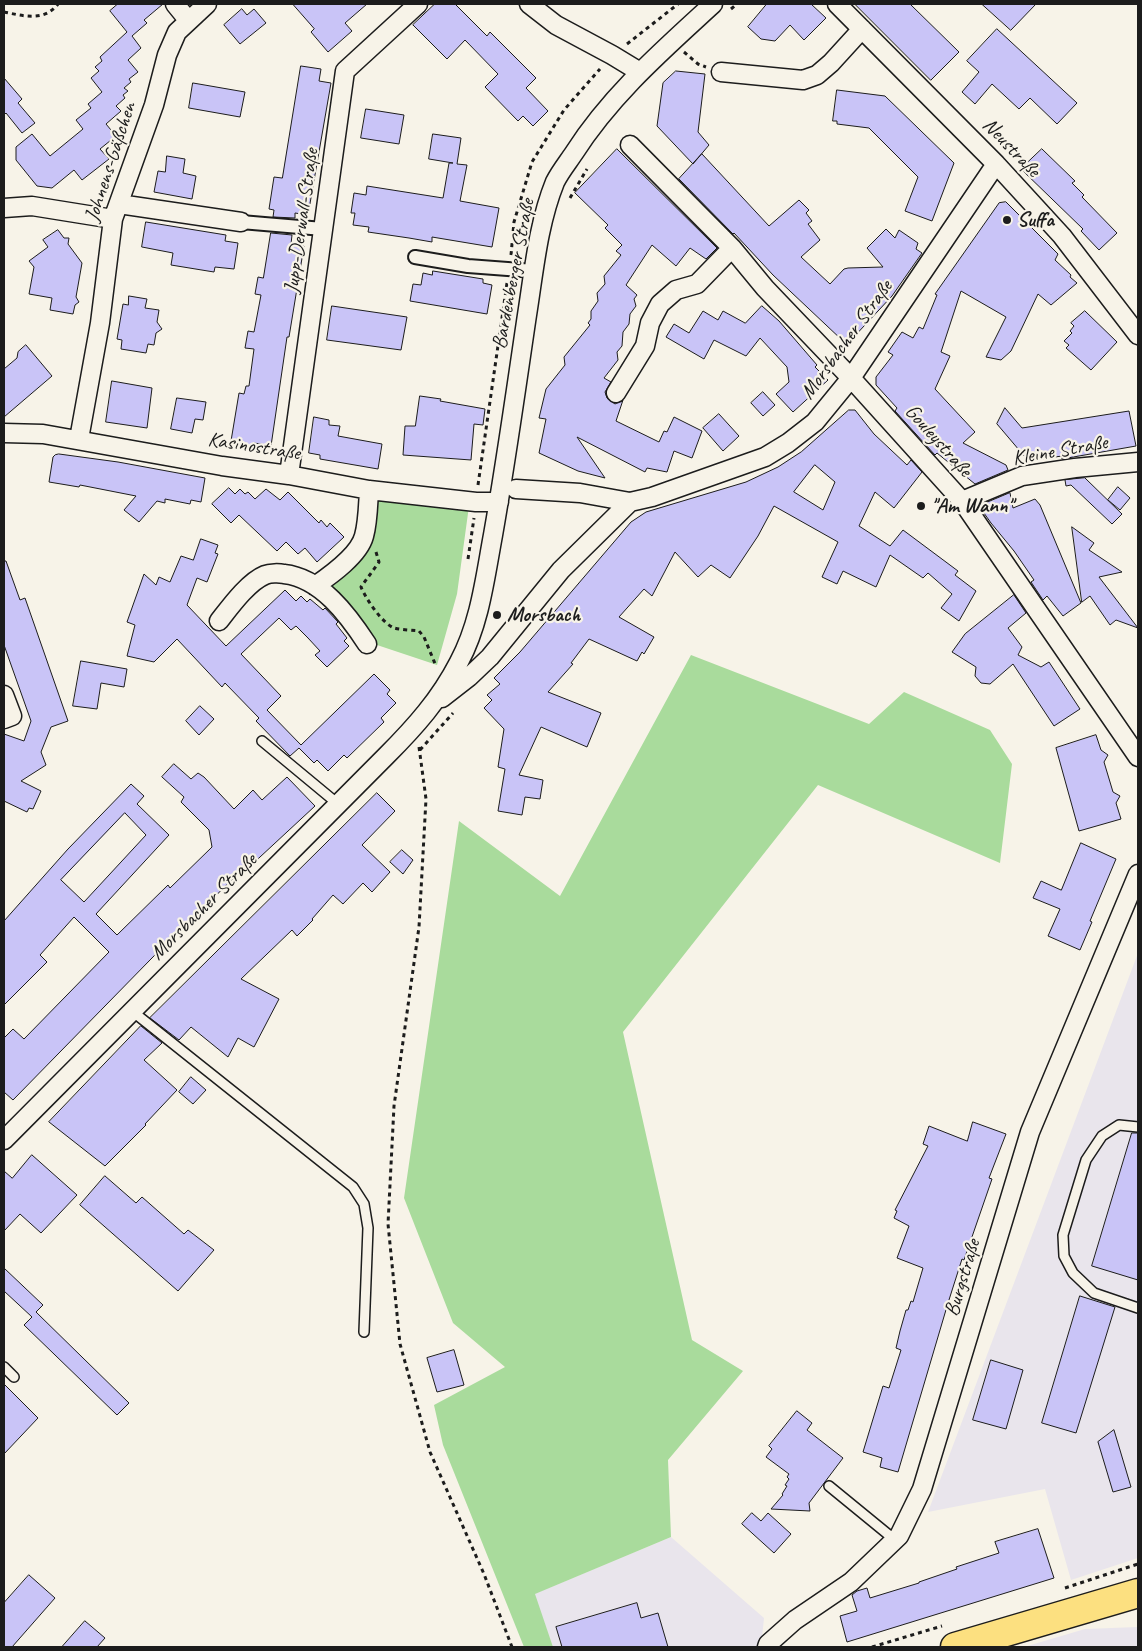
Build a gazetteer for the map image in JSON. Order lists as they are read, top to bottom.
{
  "streets": {
    "street": [
      "Neustraße",
      "Johnens-Gäßchen",
      "Jupp-Derwall-Straße",
      "Bardenberger Straße",
      "Morsbacher Straße",
      "Gouleystraße",
      "Kasinostraße",
      "Kleine Straße",
      "Burgstraße"
    ]
  },
  "crossings": [
    ["Neustraße", "Morsbacher Straße"],
    ["Johnens-Gäßchen", "Kasinostraße"],
    ["Jupp-Derwall-Straße", "Kasinostraße"],
    ["Bardenberger Straße", "Morsbacher Straße"],
    ["Bardenberger Straße", "Kasinostraße"],
    ["Morsbacher Straße", "Gouleystraße"],
    ["Gouleystraße", "Kleine Straße"]
  ],
  "places": ["Suffa", "\"Am Wann\"", "Morsbach"]
}
